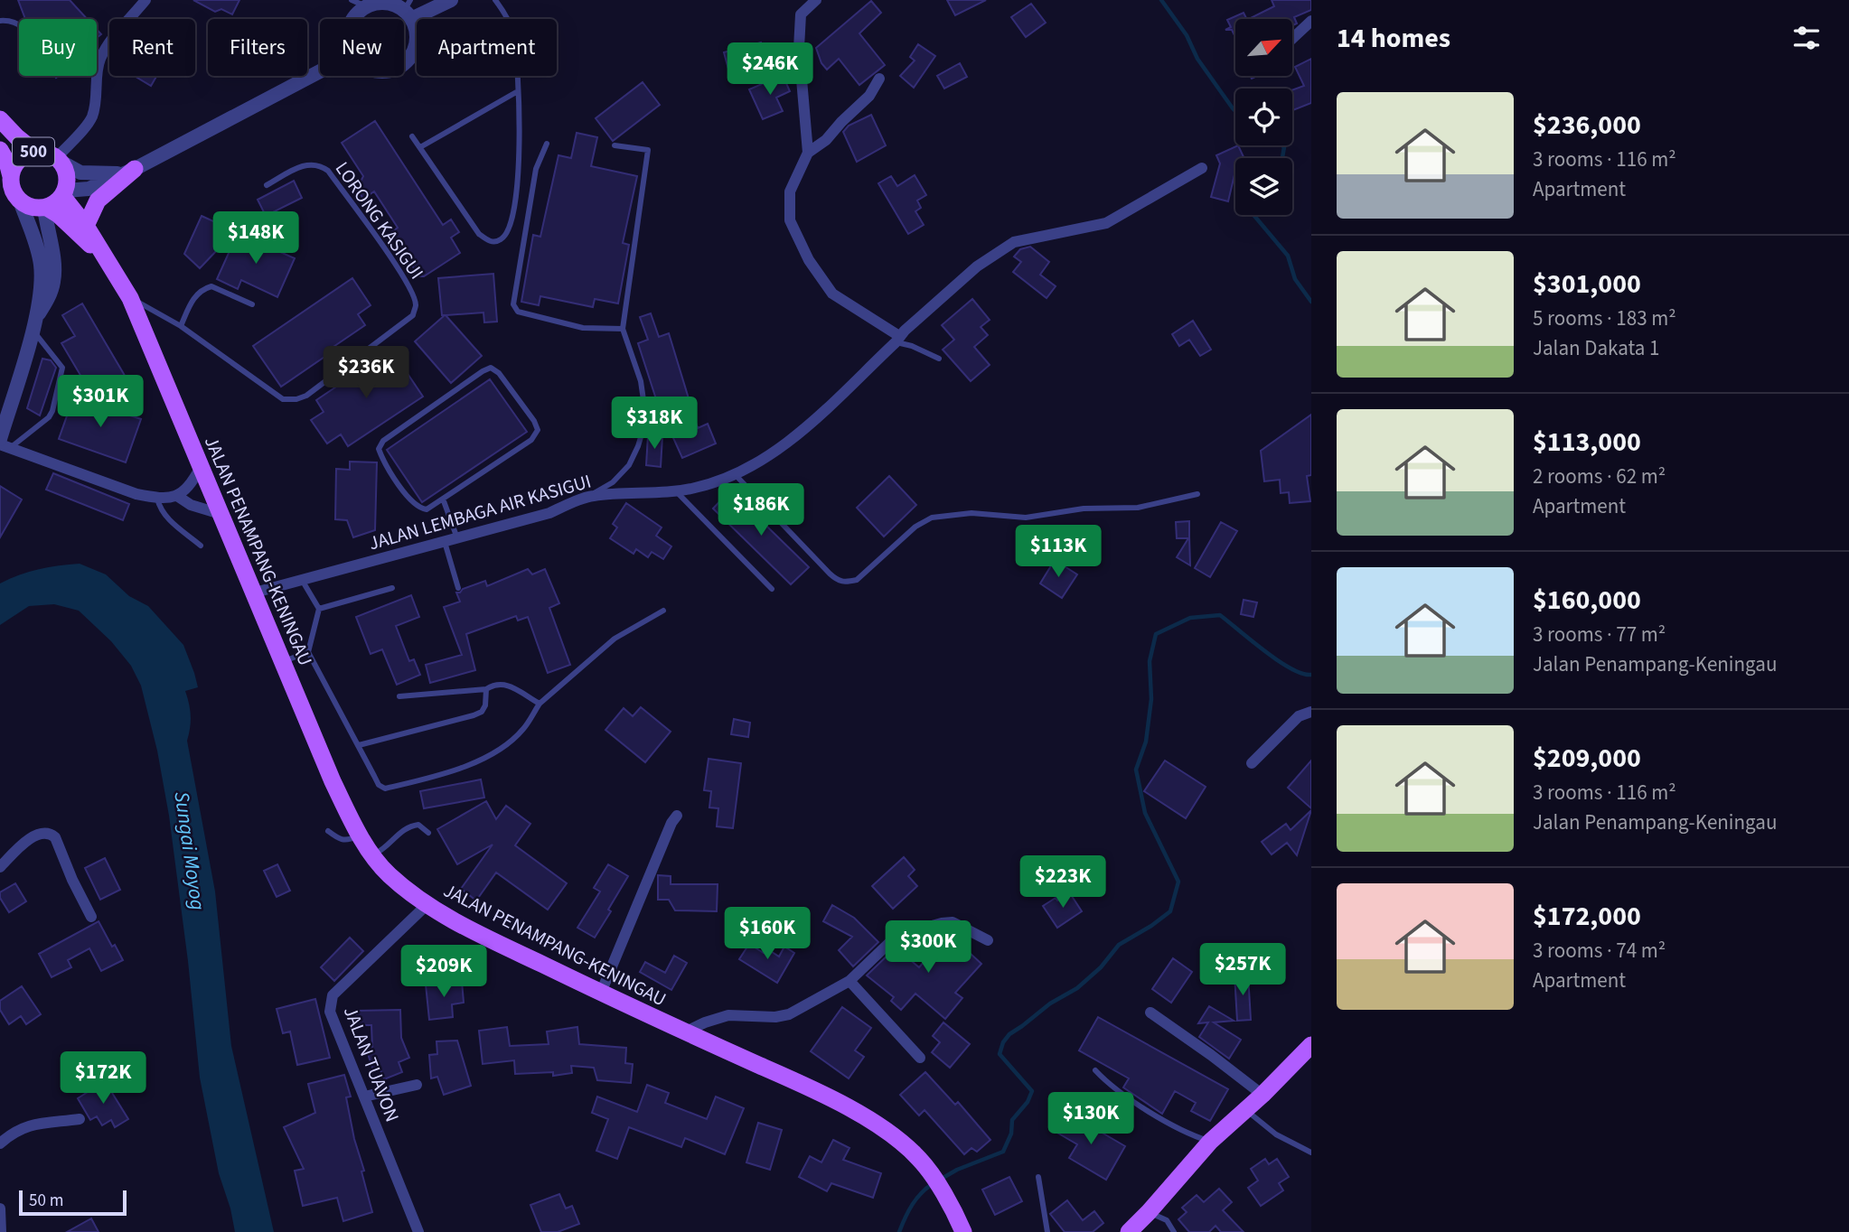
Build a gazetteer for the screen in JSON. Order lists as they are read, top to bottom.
{
  "streets": {
    "main road": ["500", "JALAN PENAMPANG-KENINGAU"],
    "street": ["JALAN LEMBAGA AIR KASIGUI", "JALAN TUAVON"],
    "lane": ["LORONG KASIGUI"]
  },
  "crossings": [
    ["500", "JALAN PENAMPANG-KENINGAU"],
    ["LORONG KASIGUI", "JALAN PENAMPANG-KENINGAU"],
    ["JALAN LEMBAGA AIR KASIGUI", "JALAN PENAMPANG-KENINGAU"],
    ["JALAN PENAMPANG-KENINGAU", "JALAN TUAVON"]
  ],
  "water": ["Sungai Moyog"],
  "scale_bar": "50 m",
  "north": "top right",
  "page": {
    "heading": "14 homes",
    "chip": [
      "Buy",
      "Rent",
      "Filters",
      "New",
      "Apartment"
    ],
    "price": [
      "$246K",
      "$148K",
      "$236K",
      "$301K",
      "$318K",
      "$186K",
      "$113K",
      "$223K",
      "$160K",
      "$300K",
      "$257K",
      "$209K",
      "$172K",
      "$130K"
    ],
    "list": [
      {
        "name": "$236,000",
        "note": "3 rooms · 116 m² · Apartment"
      },
      {
        "name": "$301,000",
        "note": "5 rooms · 183 m² · Jalan Dakata 1"
      },
      {
        "name": "$113,000",
        "note": "2 rooms · 62 m² · Apartment"
      },
      {
        "name": "$160,000",
        "note": "3 rooms · 77 m² · Jalan Penampang-Keningau"
      },
      {
        "name": "$209,000",
        "note": "3 rooms · 116 m² · Jalan Penampang-Keningau"
      },
      {
        "name": "$172,000",
        "note": "3 rooms · 74 m² · Apartment"
      }
    ],
    "scale": "50 m"
  }
}
